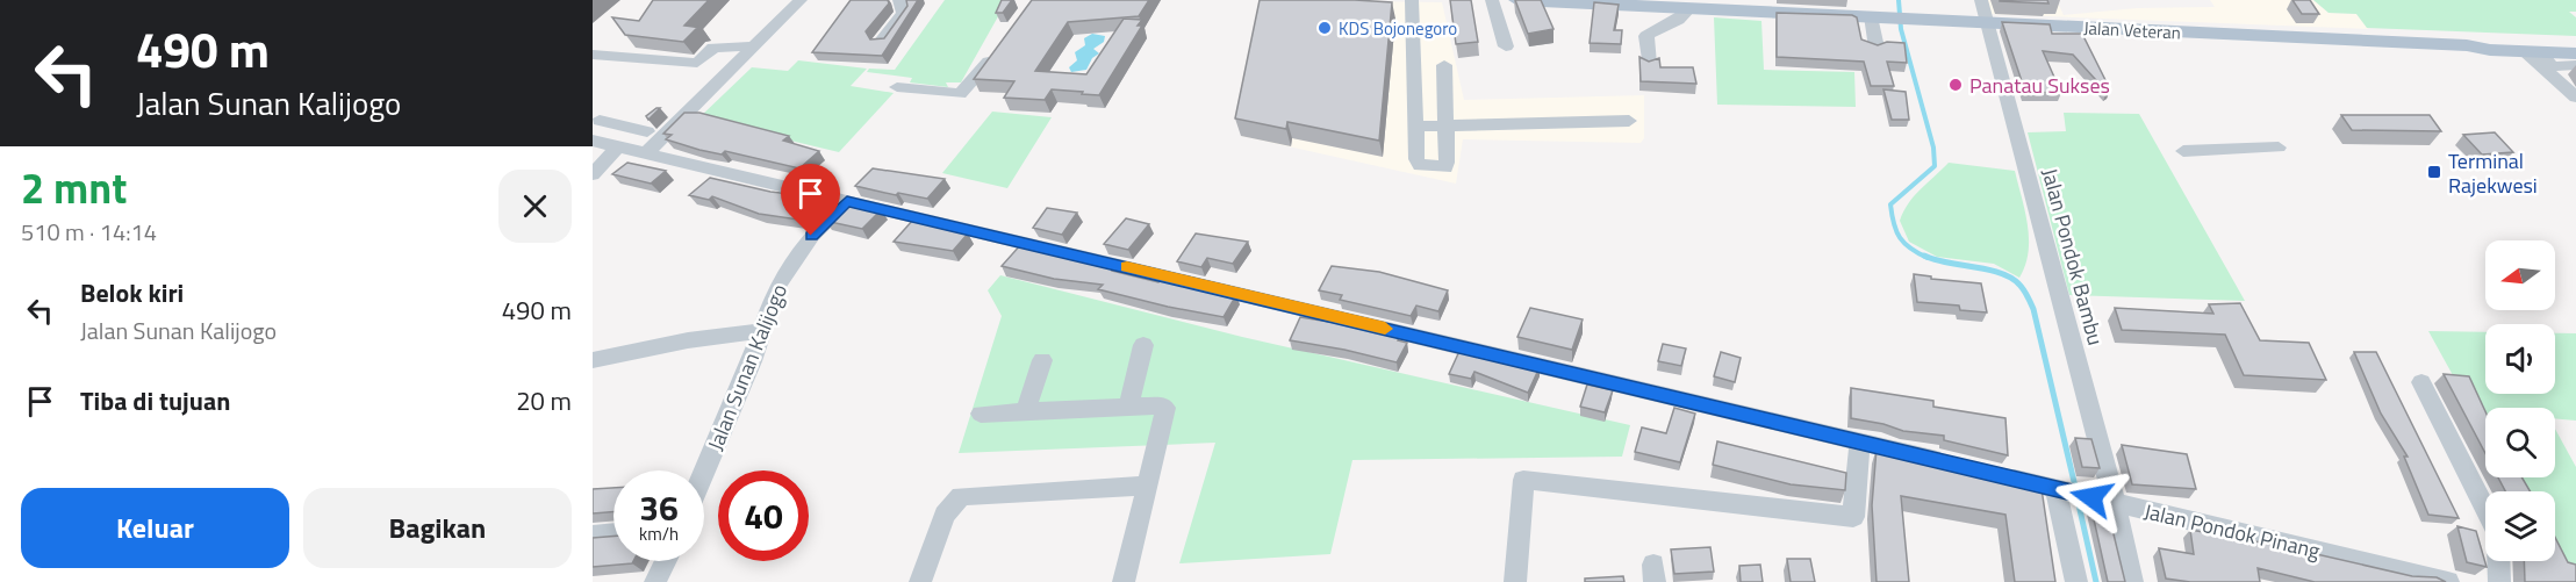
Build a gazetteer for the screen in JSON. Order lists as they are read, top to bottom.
{
  "streets": {
    "main road": ["Jalan Veteran"],
    "street": ["Jalan Pondok Bambu", "Jalan Sunan Kalijogo", "Jalan Pondok Pinang"]
  },
  "crossings": [
    ["Jalan Veteran", "Jalan Pondok Bambu"],
    ["Jalan Pondok Bambu", "Jalan Pondok Pinang"]
  ],
  "places": {
    "other": ["KDS Bojonegoro", "Panatau Sukses"],
    "transit": ["Terminal Rajekwesi"]
  },
  "north": "left",
  "page": {
    "turn": ["490 m", "Jalan Sunan Kalijogo"],
    "heading": ["2 mnt", "510 m · 14:14"],
    "list": [
      {
        "name": "Belok kiri",
        "note": "Jalan Sunan Kalijogo",
        "value": "490 m"
      },
      {
        "name": "Tiba di tujuan",
        "value": "20 m"
      }
    ],
    "speed": "36 km/h",
    "limit": "40",
    "buttons": ["Keluar", "Bagikan"]
  }
}
